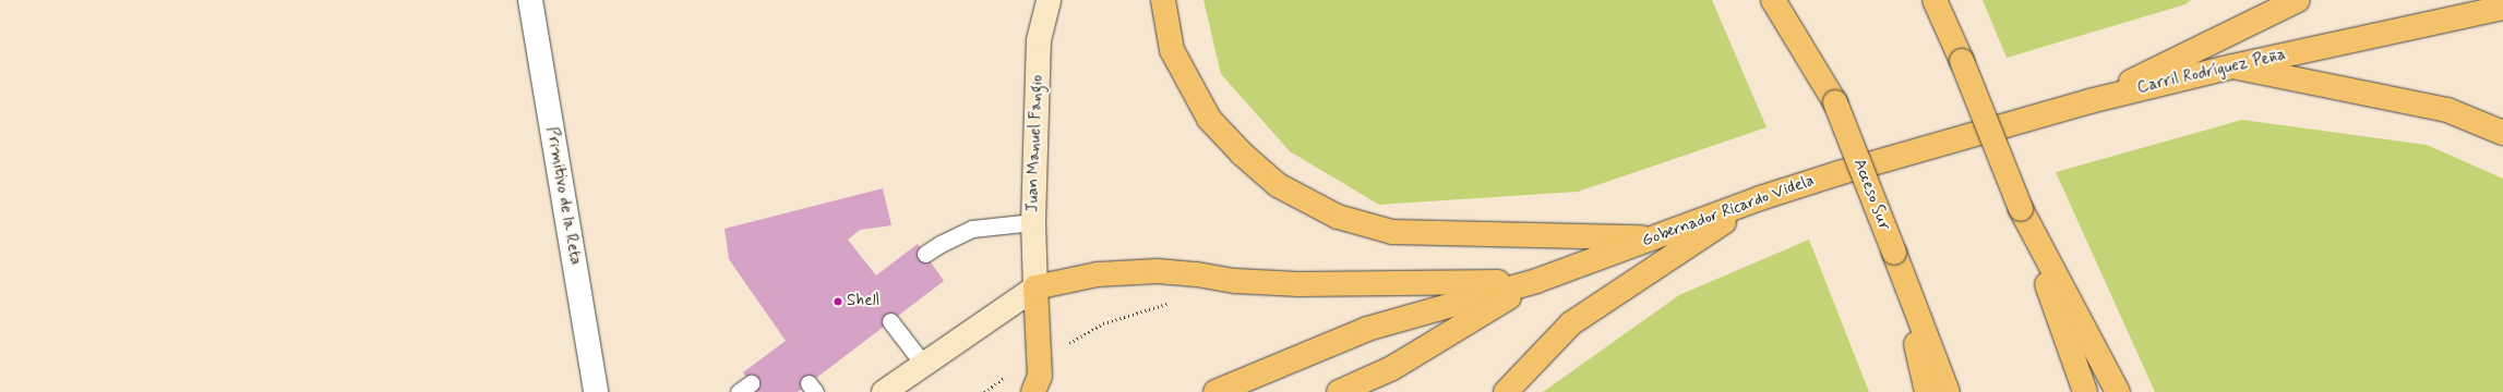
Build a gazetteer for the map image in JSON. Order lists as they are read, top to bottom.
{
  "streets": {
    "main road": [
      "Carril Rodríguez Peña",
      "Juan Manuel Fangio",
      "Acceso Sur",
      "Gobernador Ricardo Videla"
    ],
    "street": ["Primitivo de la Reta"]
  },
  "crossings": [
    ["Carril Rodríguez Peña", "Gobernador Ricardo Videla"]
  ],
  "places": ["Shell"]
}
